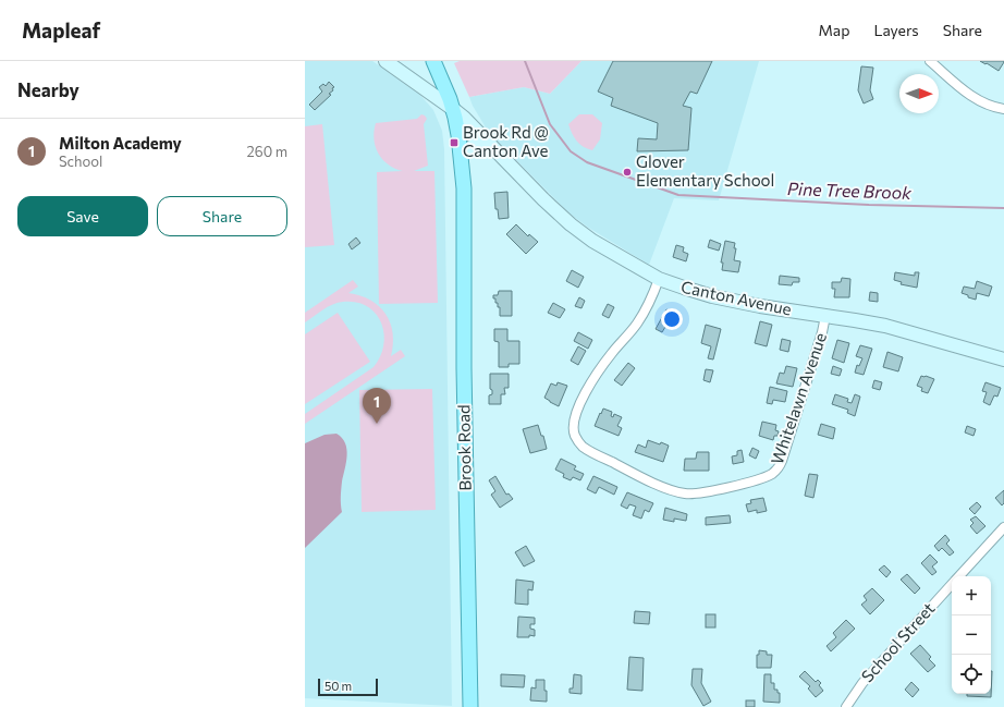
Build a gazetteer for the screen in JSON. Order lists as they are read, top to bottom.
{
  "streets": {
    "main road": ["Brook Road"],
    "street": ["Canton Avenue", "Whitelawn Avenue", "School Street"]
  },
  "crossings": [
    ["Canton Avenue", "Whitelawn Avenue"],
    ["Canton Avenue", "Brook Road"]
  ],
  "water": ["Pine Tree Brook"],
  "places": {
    "transit": ["Brook Rd @ Canton Ave"],
    "other": ["Glover Elementary School"]
  },
  "scale_bar": "50 m",
  "north": "right",
  "page": {
    "header": "Mapleaf",
    "nav": ["Map", "Layers", "Share"],
    "heading": "Nearby",
    "list": [
      {
        "mark": "1",
        "name": "Milton Academy",
        "note": "School",
        "value": "260 m"
      }
    ],
    "buttons": ["Save", "Share"],
    "pins": "1",
    "map_buttons": ["+", "−"],
    "scale": "50 m"
  }
}
